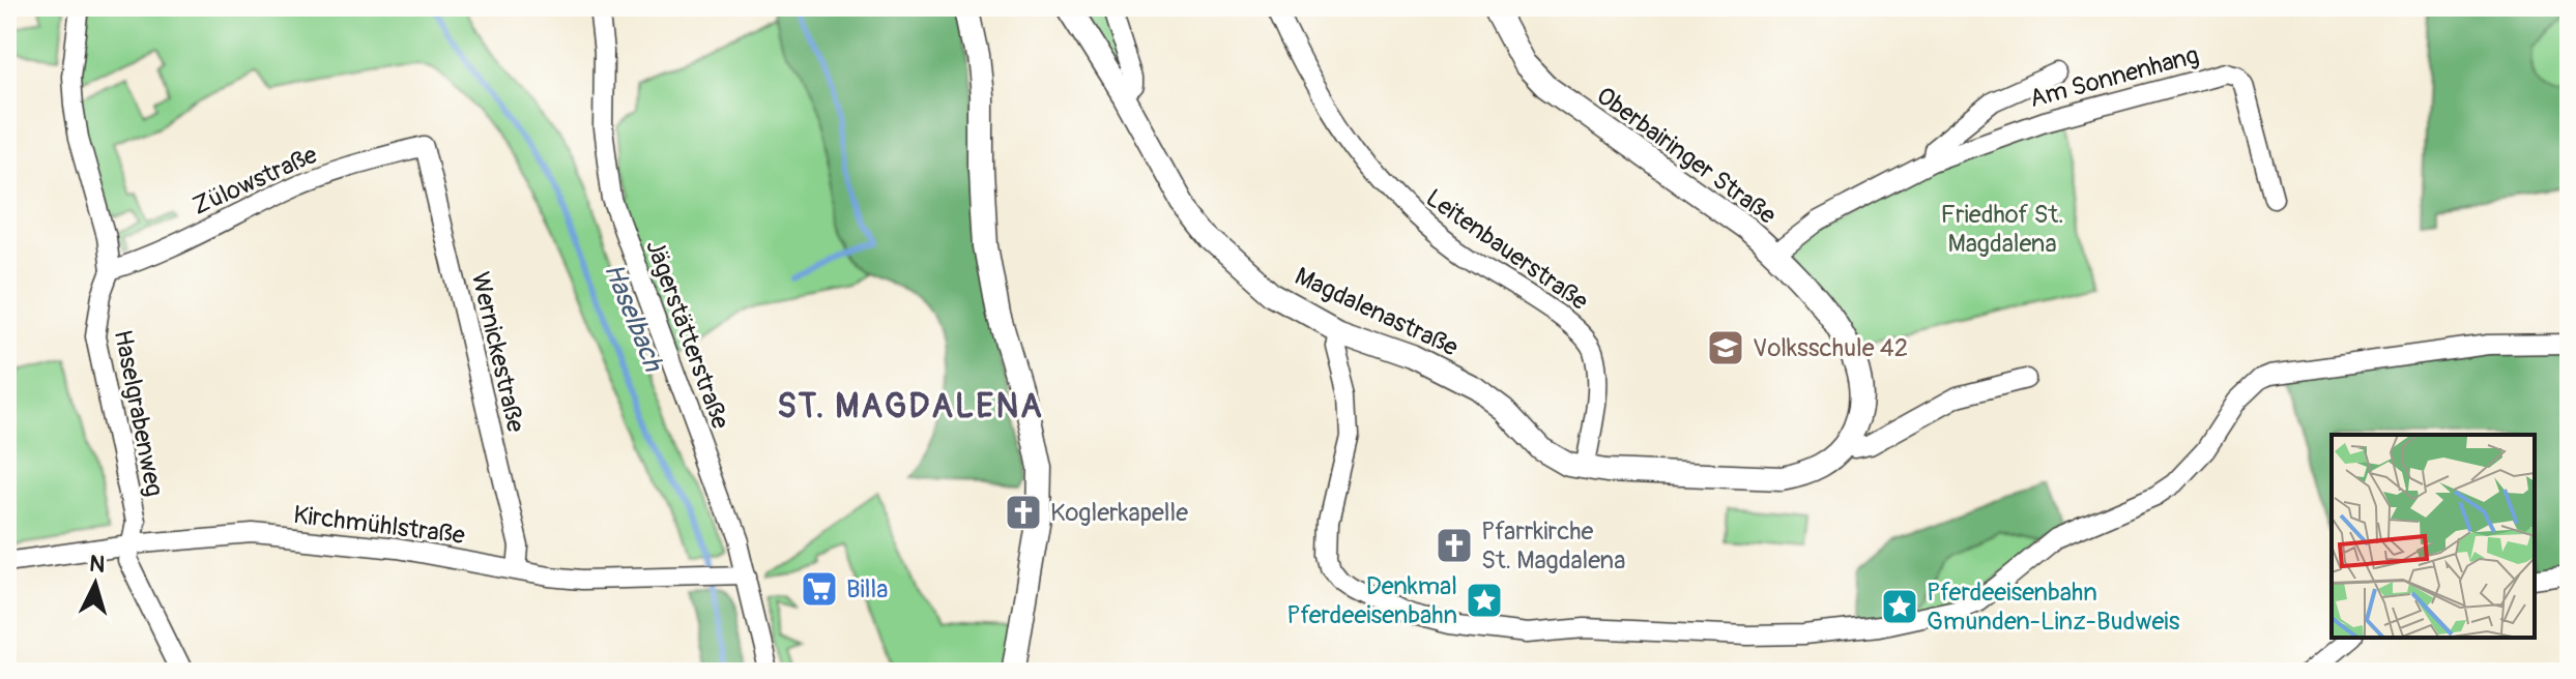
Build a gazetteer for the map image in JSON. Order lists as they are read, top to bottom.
{
  "streets": {
    "street": [
      "Am Sonnenhang",
      "Oberbairinger Straße",
      "Zülowstraße",
      "Leitenbauerstraße",
      "Magdalenastraße",
      "Jägerstätterstraße",
      "Wernickestraße",
      "Haselgrabenweg",
      "Kirchmühlstraße"
    ]
  },
  "crossings": [
    ["Am Sonnenhang", "Oberbairinger Straße"],
    ["Zülowstraße", "Wernickestraße"],
    ["Zülowstraße", "Haselgrabenweg"],
    ["Leitenbauerstraße", "Magdalenastraße"],
    ["Jägerstätterstraße", "Kirchmühlstraße"],
    ["Wernickestraße", "Kirchmühlstraße"],
    ["Haselgrabenweg", "Kirchmühlstraße"]
  ],
  "districts": ["ST. MAGDALENA"],
  "water": ["Haselbach"],
  "parks": ["Friedhof St. Magdalena"],
  "places": {
    "school or university": ["Volksschule 42"],
    "church": ["Koglerkapelle", "Pfarrkirche St. Magdalena"],
    "supermarket": ["Billa"],
    "place": ["Denkmal Pferdeeisenbahn", "Pferdeeisenbahn Gmunden-Linz-Budweis"]
  },
  "north": "top"
}
